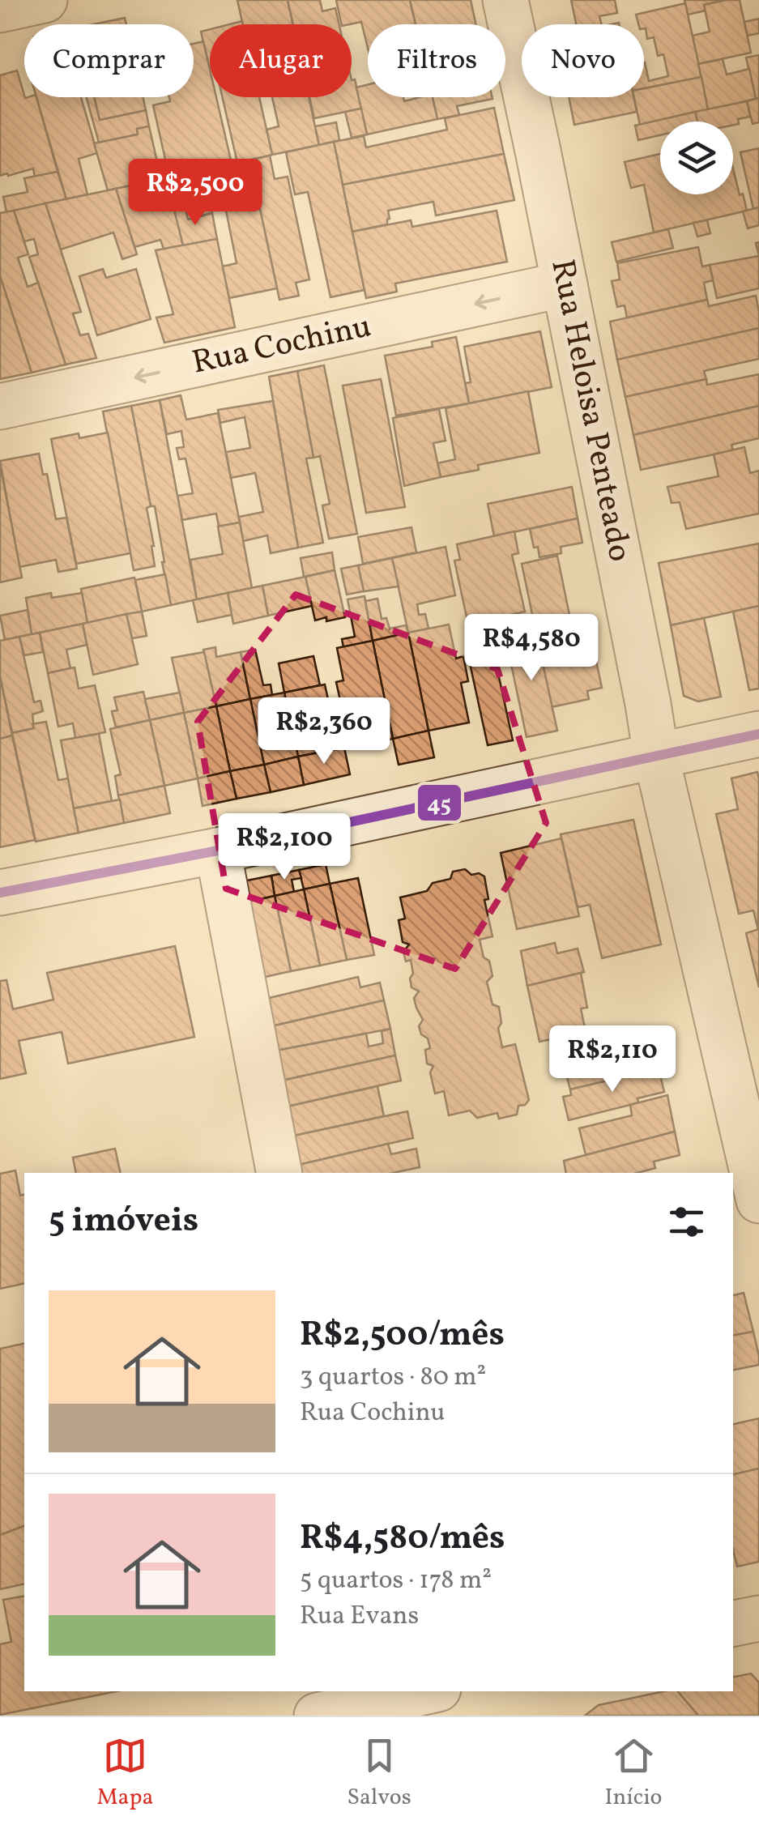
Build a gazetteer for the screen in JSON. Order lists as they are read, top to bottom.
{
  "streets": {
    "street": ["Rua Cochinu", "Rua Heloisa Penteado"]
  },
  "crossings": [
    ["Rua Cochinu", "Rua Heloisa Penteado"]
  ],
  "one_way": ["Rua Cochinu"],
  "lines": ["transit line 45"],
  "page": {
    "chip": [
      "Comprar",
      "Alugar",
      "Filtros",
      "Novo"
    ],
    "price": [
      "R$2,500",
      "R$4,580",
      "R$2,360",
      "R$2,100",
      "R$2,110"
    ],
    "heading": "5 imóveis",
    "list": [
      {
        "name": "R$2,500/mês",
        "note": "3 quartos · 80 m² · Rua Cochinu"
      },
      {
        "name": "R$4,580/mês",
        "note": "5 quartos · 178 m² · Rua Evans"
      }
    ],
    "tabs": ["Mapa", "Salvos", "Início"]
  }
}
